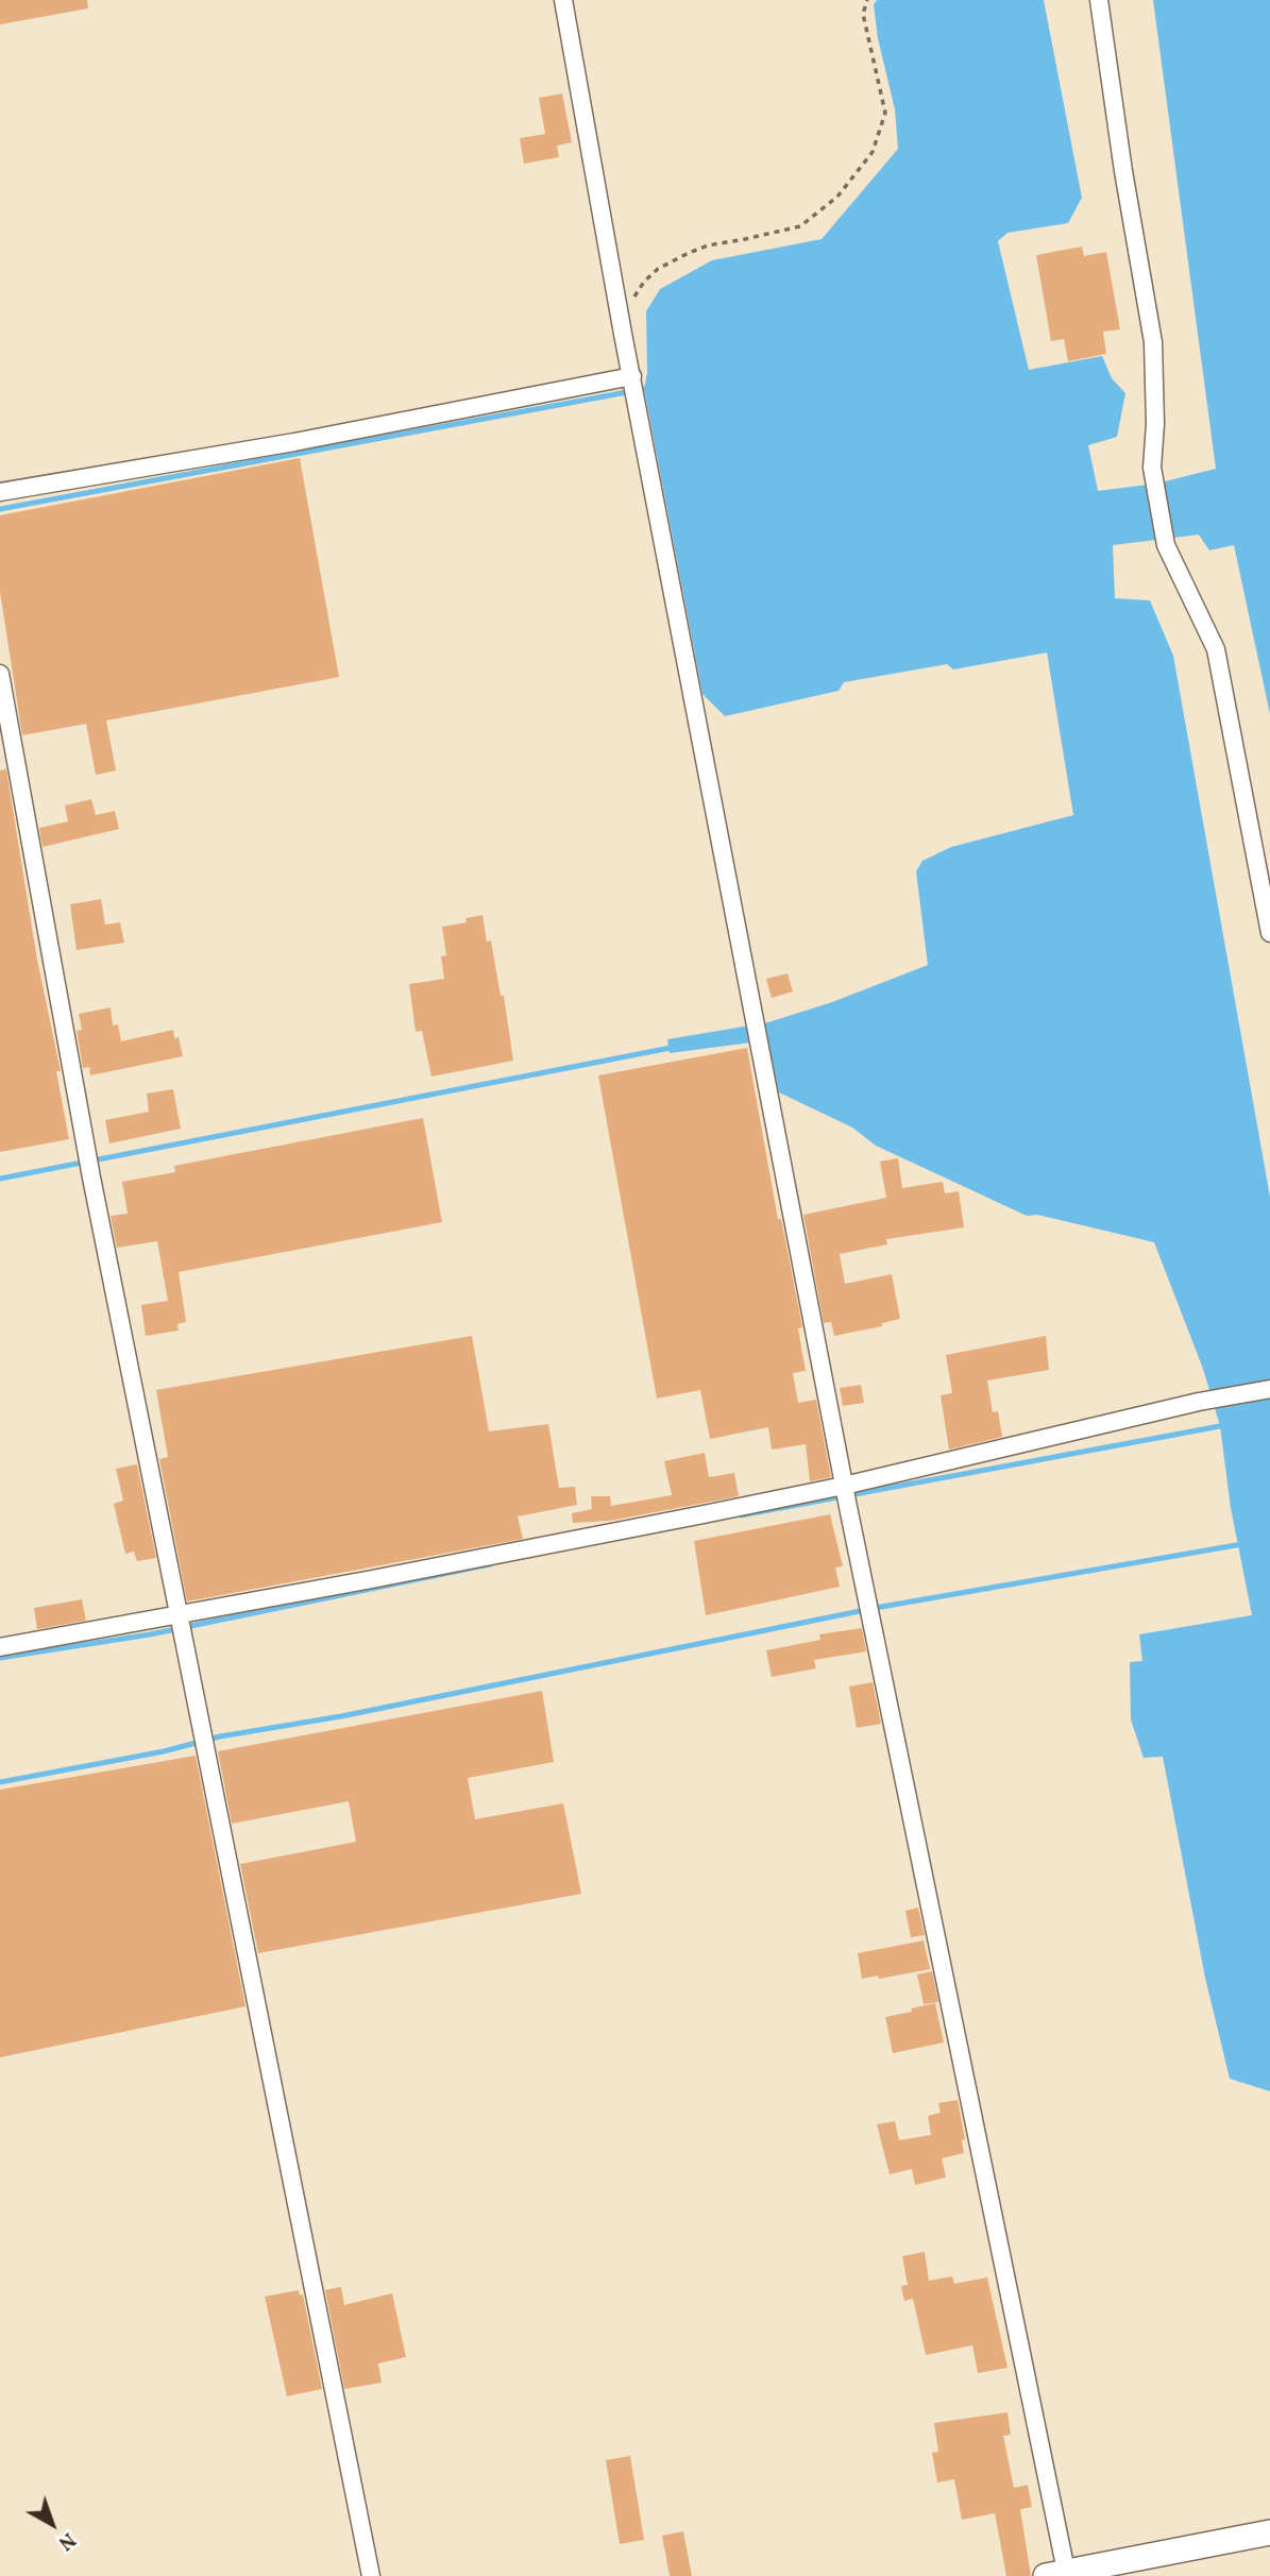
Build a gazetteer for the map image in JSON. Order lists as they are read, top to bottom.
{
  "north": "bottom right"
}
